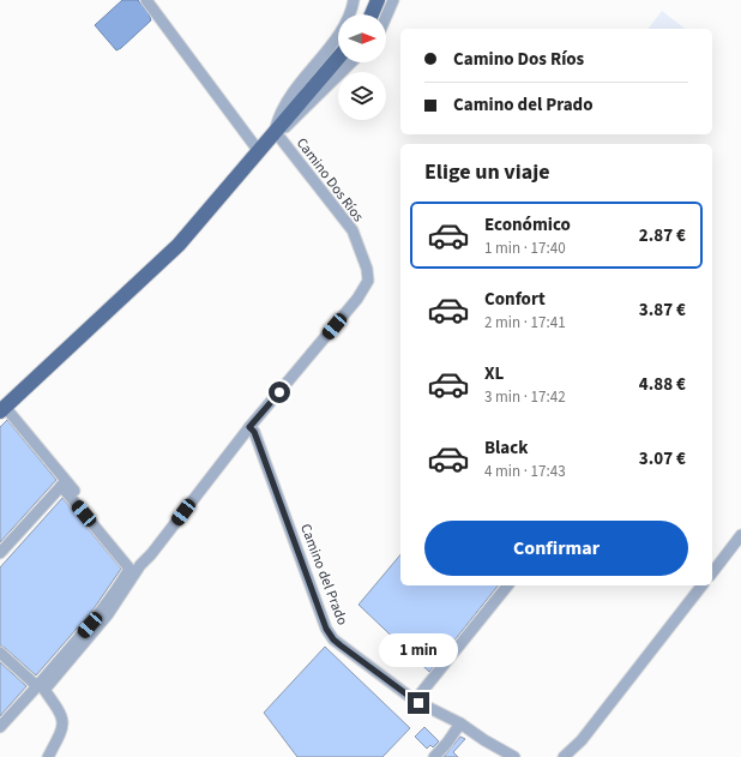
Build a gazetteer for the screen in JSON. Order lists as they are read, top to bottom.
{
  "streets": {
    "street": ["Camino Dos Ríos", "Camino del Prado"]
  },
  "crossings": [
    ["Camino Dos Ríos", "Camino del Prado"]
  ],
  "north": "right",
  "page": {
    "banner": ["Camino Dos Ríos", "Camino del Prado"],
    "heading": "Elige un viaje",
    "list": [
      {
        "name": "Económico",
        "note": "1 min · 17:40",
        "value": "2.87 €"
      },
      {
        "name": "Confort",
        "note": "2 min · 17:41",
        "value": "3.87 €"
      },
      {
        "name": "XL",
        "note": "3 min · 17:42",
        "value": "4.88 €"
      },
      {
        "name": "Black",
        "note": "4 min · 17:43",
        "value": "3.07 €"
      }
    ],
    "buttons": "Confirmar",
    "bubble": "1 min"
  }
}
